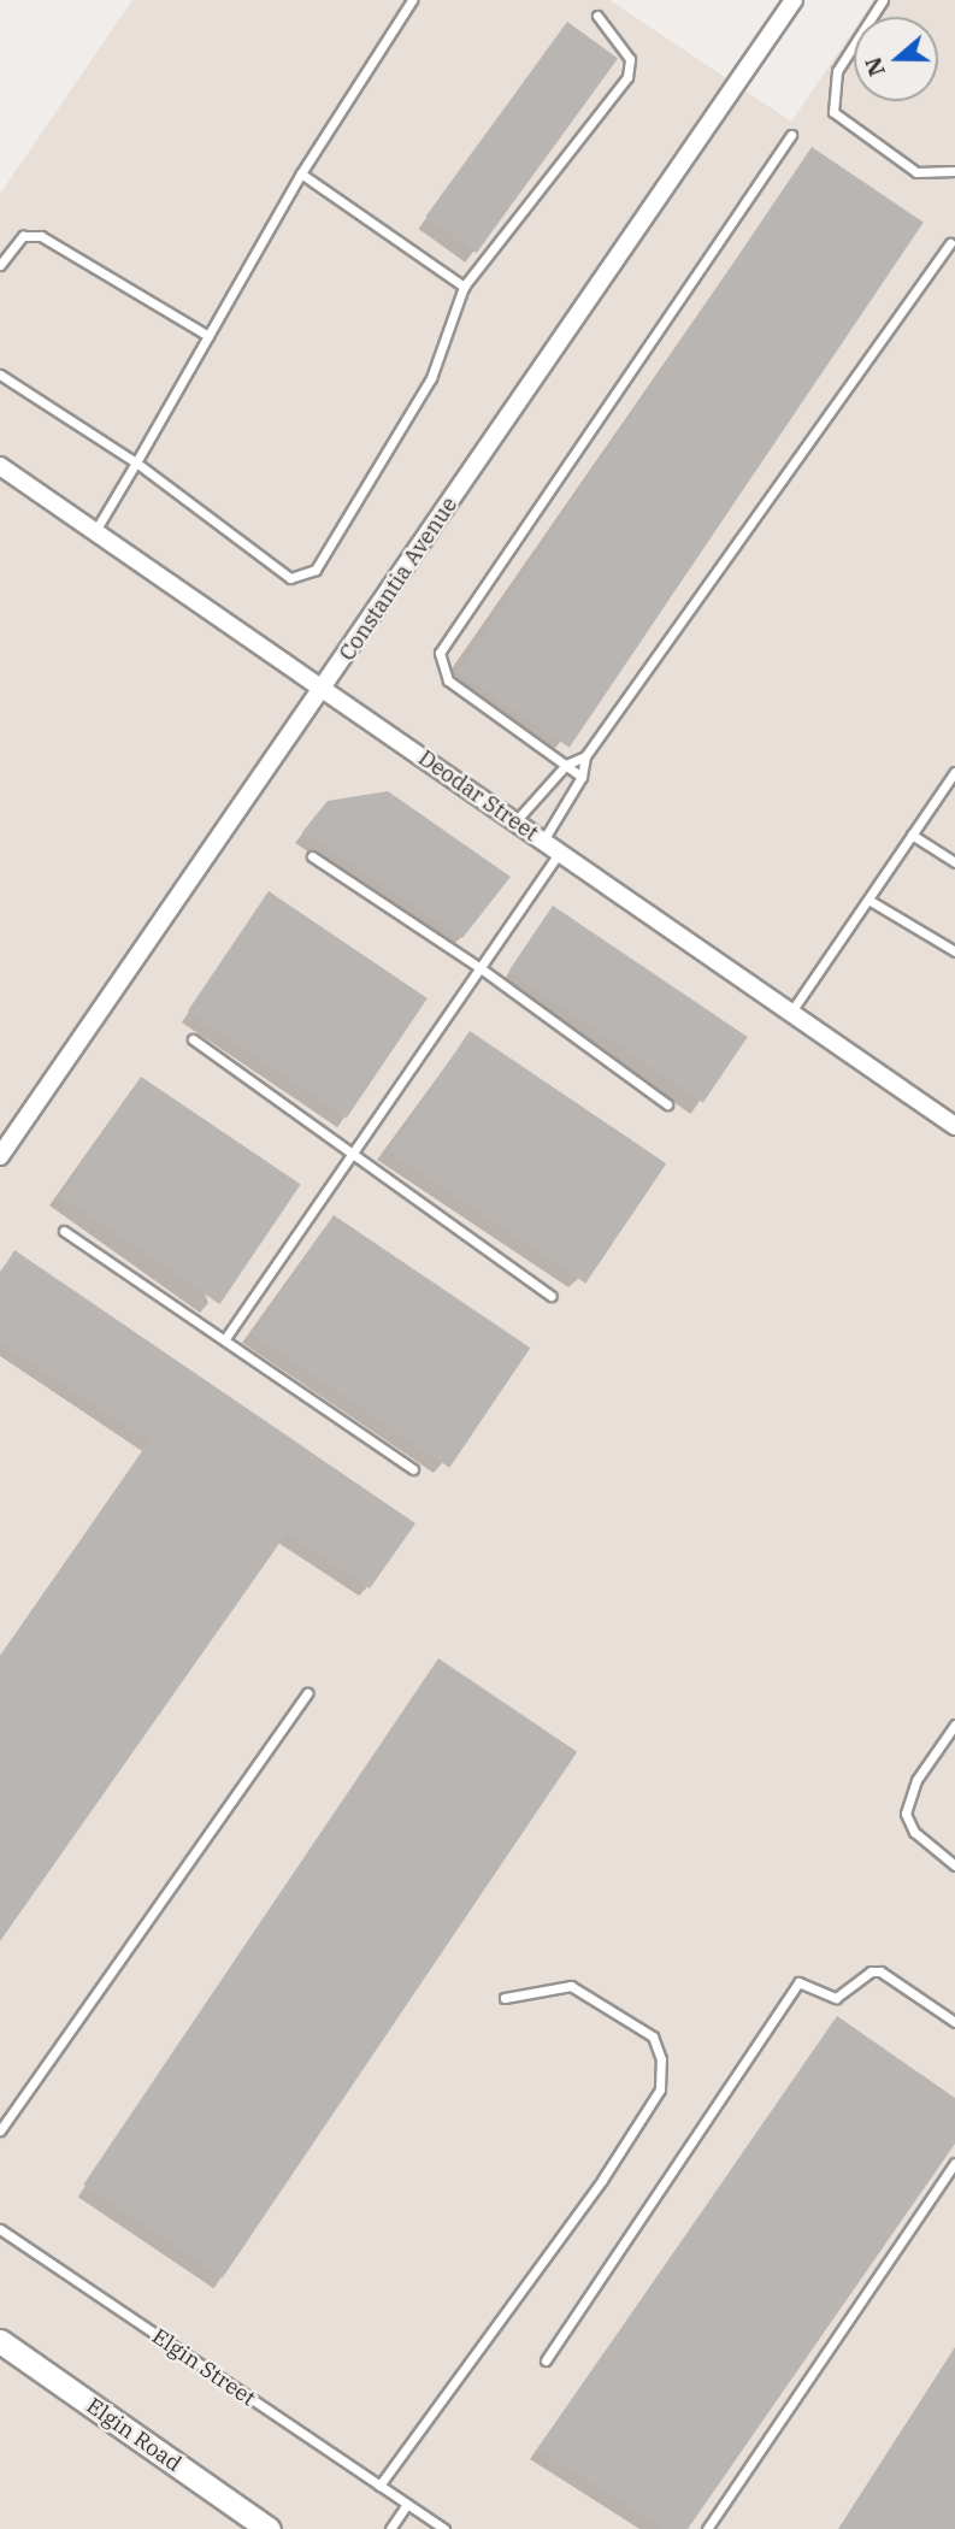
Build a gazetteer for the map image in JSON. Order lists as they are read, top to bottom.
{
  "streets": {
    "street": ["Constantia Avenue", "Deodar Street", "Elgin Road"],
    "lane": ["Elgin Street"]
  },
  "crossings": [
    ["Constantia Avenue", "Deodar Street"]
  ],
  "north": "left"
}
